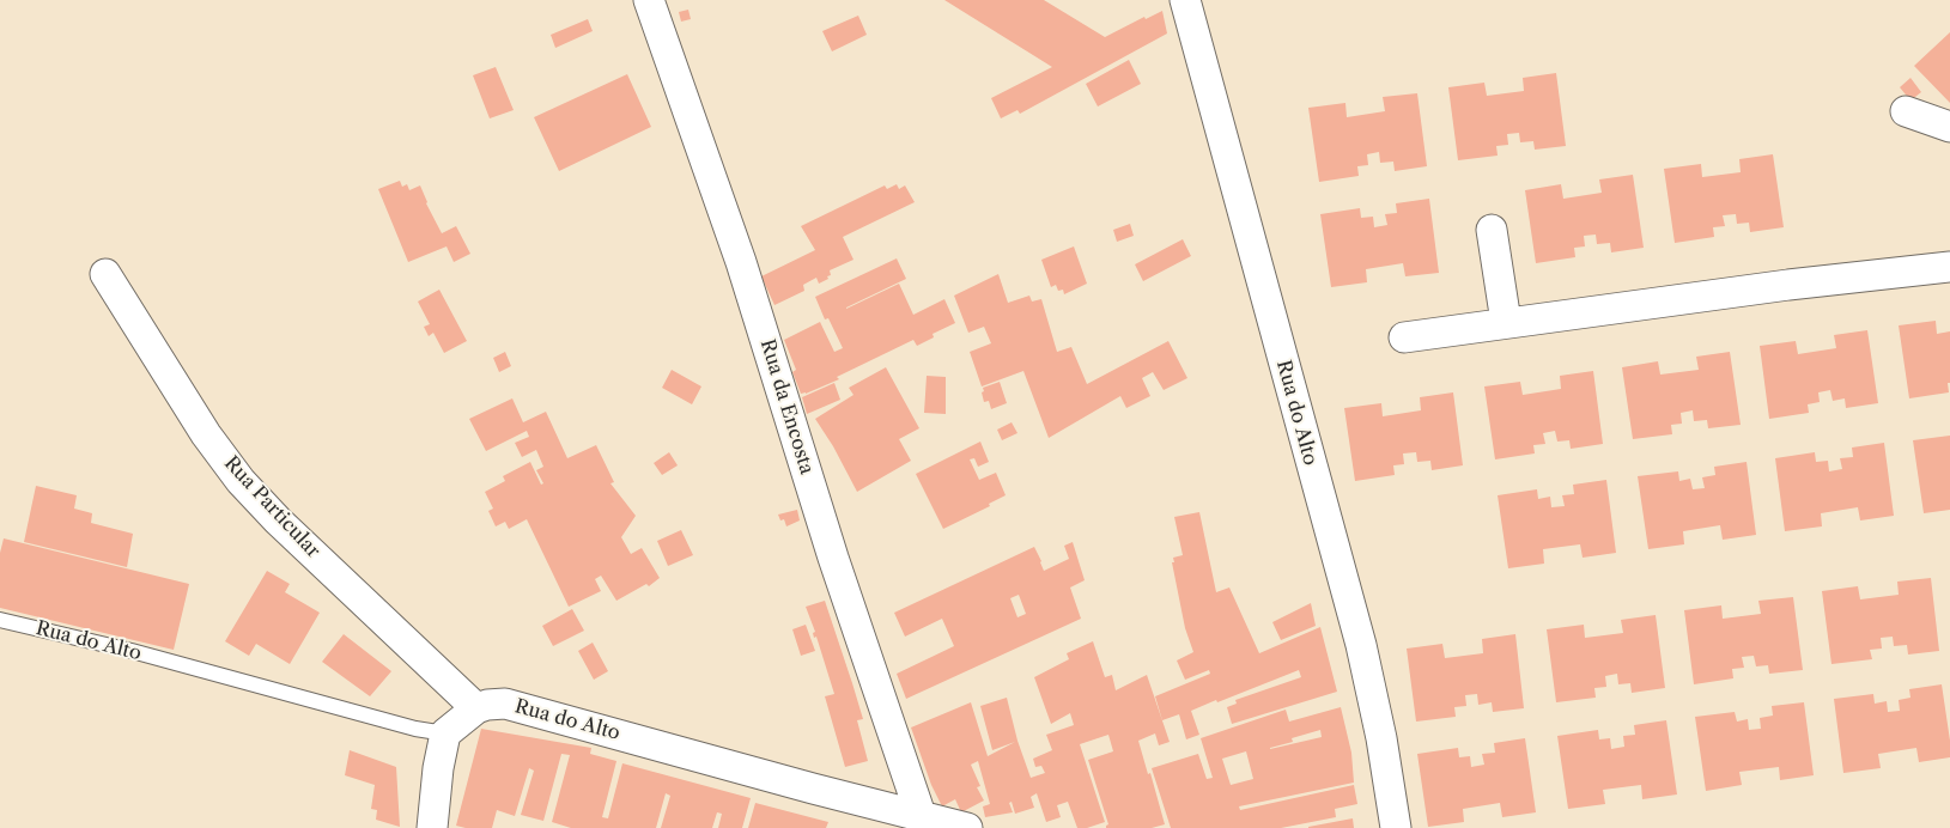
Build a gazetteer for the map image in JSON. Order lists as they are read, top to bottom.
{
  "streets": {
    "street": ["Rua da Encosta", "Rua do Alto", "Rua Particular"]
  },
  "crossings": [
    ["Rua da Encosta", "Rua do Alto"],
    ["Rua do Alto", "Rua Particular"]
  ]
}
